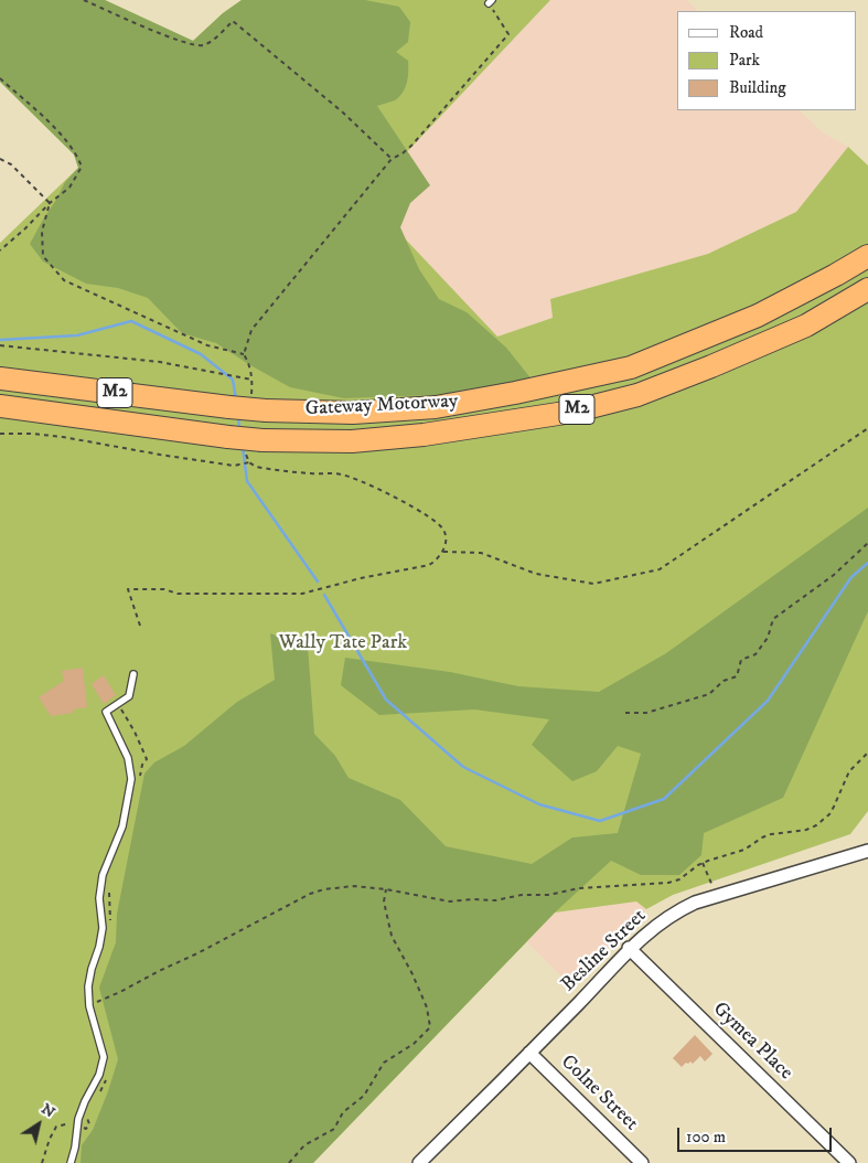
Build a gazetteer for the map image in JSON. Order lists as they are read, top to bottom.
{
  "streets": {
    "highway": ["M2", "Gateway Motorway"],
    "street": ["Besline Street", "Gymea Place", "Colne Street"]
  },
  "crossings": [
    ["Besline Street", "Gymea Place"],
    ["Besline Street", "Colne Street"]
  ],
  "parks": ["Wally Tate Park"],
  "legend": ["Road", "Park", "Building"],
  "scale_bar": "100 m",
  "north": "top right"
}
